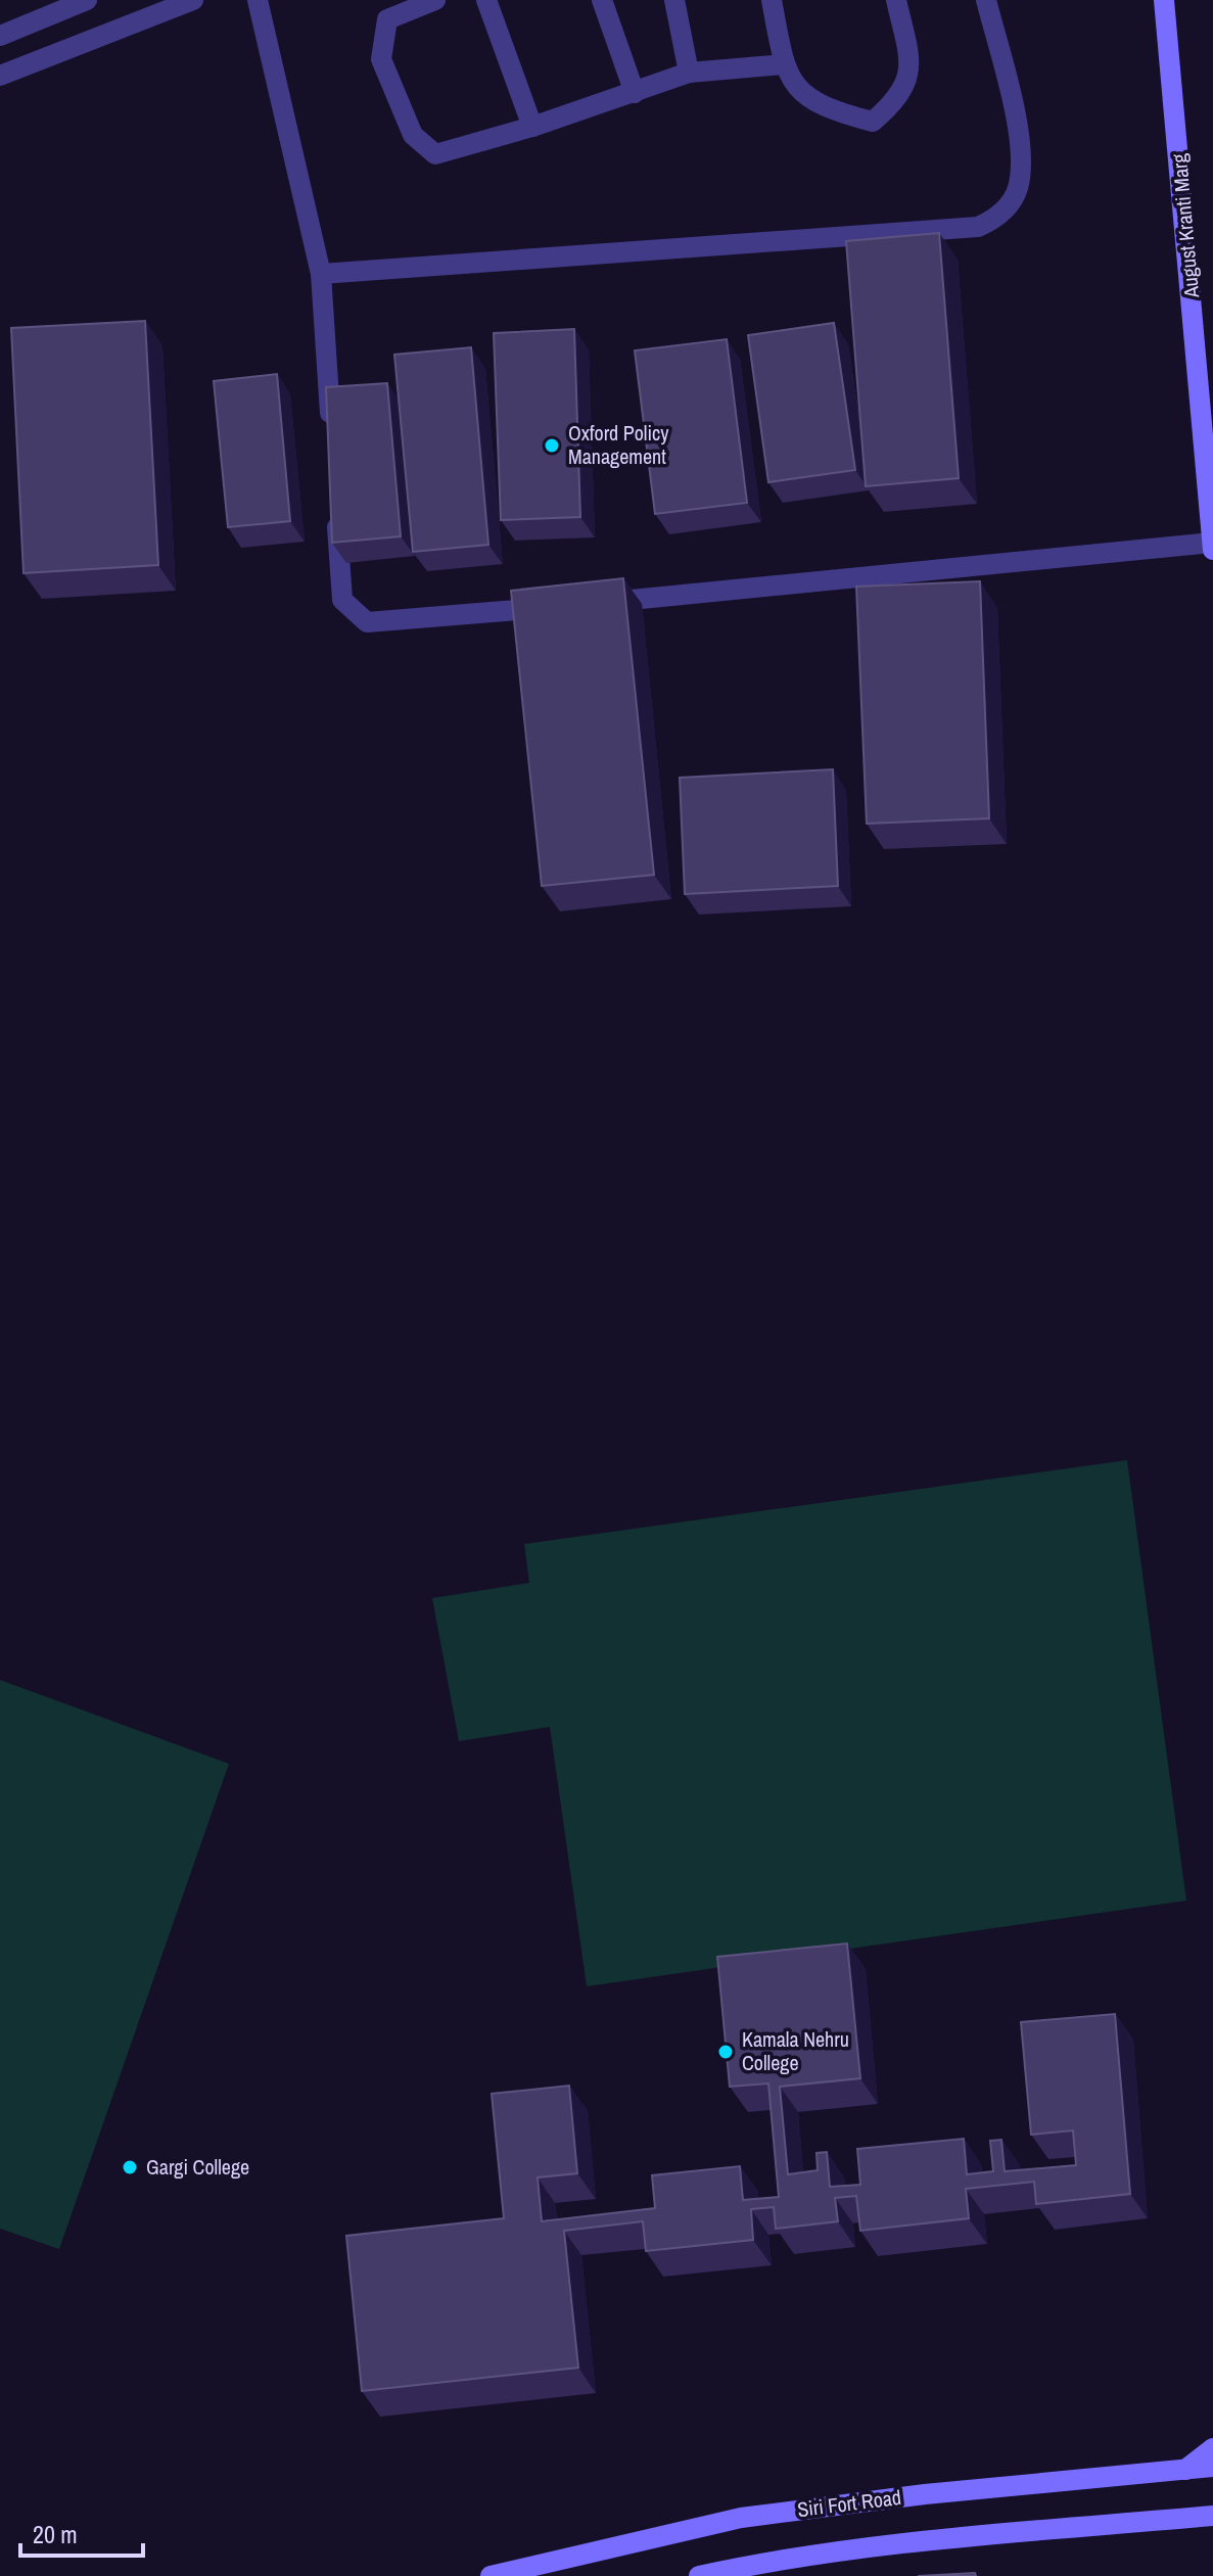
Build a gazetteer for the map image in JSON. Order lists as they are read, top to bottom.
{
  "streets": {
    "street": ["August Kranti Marg", "Siri Fort Road"]
  },
  "places": ["Oxford Policy Management", "Kamala Nehru College", "Gargi College"],
  "scale_bar": "20 m"
}
